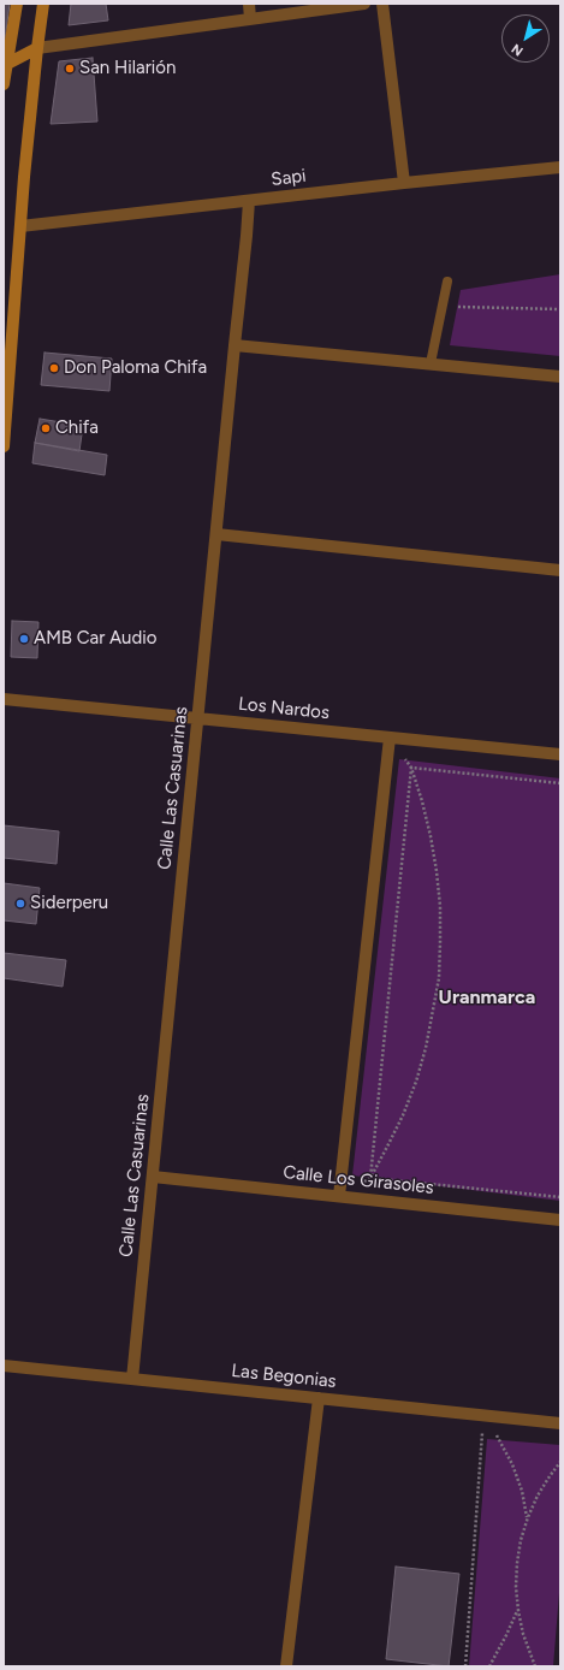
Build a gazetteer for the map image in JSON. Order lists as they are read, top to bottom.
{
  "streets": {
    "street": [
      "Sapi",
      "Los Nardos",
      "Calle Las Casuarinas",
      "Calle Los Girasoles",
      "Las Begonias"
    ]
  },
  "crossings": [
    ["Sapi", "Calle Las Casuarinas"],
    ["Los Nardos", "Calle Las Casuarinas"],
    ["Calle Las Casuarinas", "Calle Los Girasoles"],
    ["Calle Las Casuarinas", "Las Begonias"]
  ],
  "districts": ["Uranmarca"],
  "places": [
    "San Hilarión",
    "Don Paloma Chifa",
    "Chifa",
    "AMB Car Audio",
    "Siderperu"
  ],
  "north": "bottom left"
}
